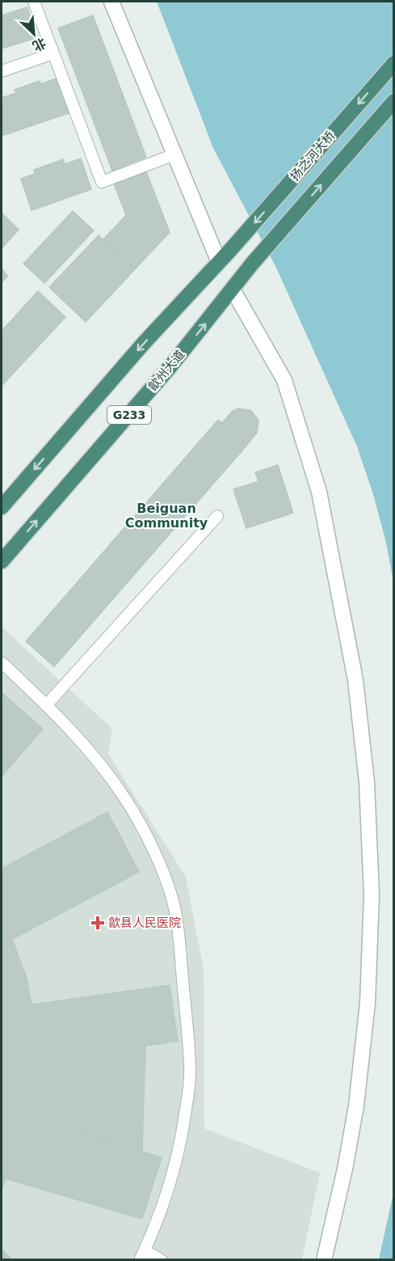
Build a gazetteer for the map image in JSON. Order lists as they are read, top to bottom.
{
  "streets": {
    "highway": ["扬之河大桥", "歙州大道", "G233"]
  },
  "crossings": [
    ["扬之河大桥", "歙州大道"],
    ["扬之河大桥", "G233"]
  ],
  "districts": ["Beiguan Community"],
  "places": {
    "health": ["歙县人民医院"]
  },
  "north": "bottom right"
}
